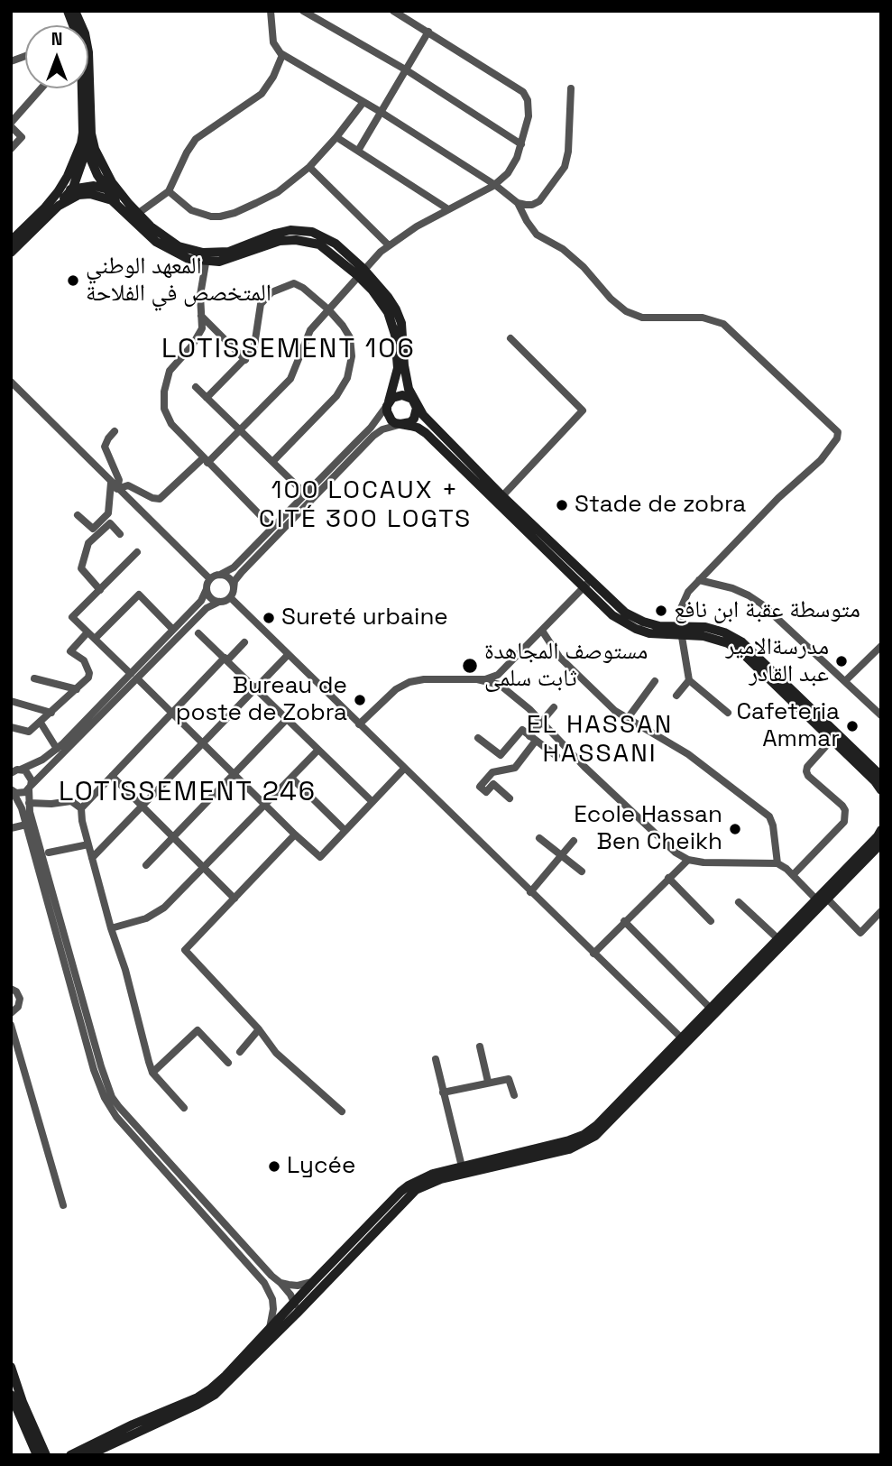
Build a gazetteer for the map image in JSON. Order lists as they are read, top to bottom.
{
  "districts": [
    "LOTISSEMENT 106",
    "100 LOCAUX + CITÉ 300 LOGTS",
    "EL HASSAN HASSANI",
    "LOTISSEMENT 246"
  ],
  "places": [
    "المعهد الوطني المتخصص في الفلاحة",
    "Stade de zobra",
    "متوسطة عقبة ابن نافع",
    "Sureté urbaine",
    "مدرسةالامير عبد القادر",
    "مستوصف المجاهدة ثابت سلمى",
    "Bureau de poste de Zobra",
    "Cafeteria Ammar",
    "Ecole Hassan Ben Cheikh",
    "Lycée"
  ],
  "north": "top"
}
